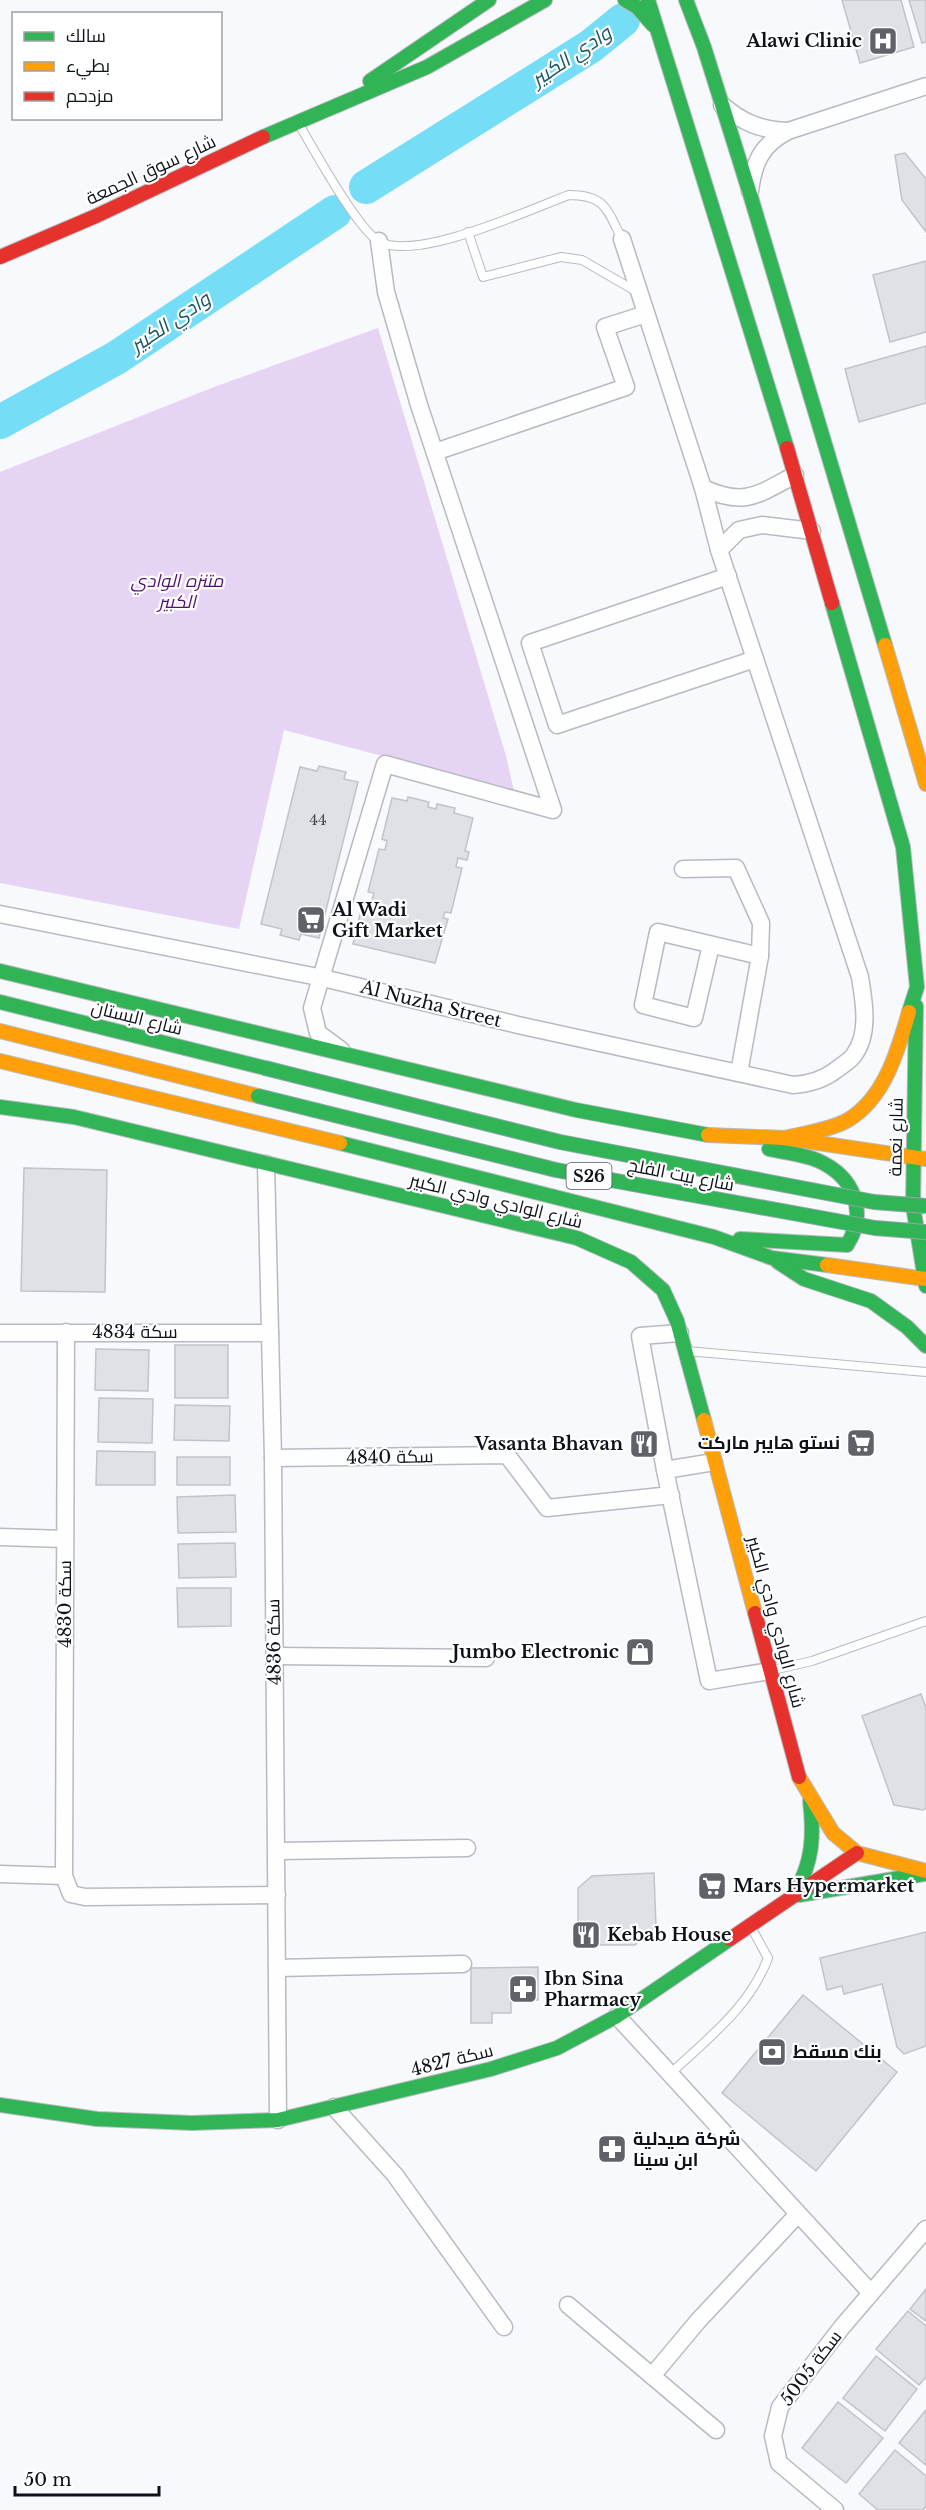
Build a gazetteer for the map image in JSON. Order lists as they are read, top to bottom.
{
  "streets": {
    "street": [
      "شارع سوق الجمعة",
      "Al Nuzha Street",
      "شارع البستان",
      "شارع نعمة",
      "شارع بيت الفلج",
      "S26",
      "شارع الوادي وادي الكبير",
      "سكة 4834",
      "سكة 4840",
      "سكة 4830",
      "سكة 4836",
      "سكة 4827",
      "سكة 5005"
    ]
  },
  "crossings": [
    ["شارع البستان", "شارع بيت الفلج"],
    ["شارع الوادي وادي الكبير", "سكة 4836"],
    ["شارع الوادي وادي الكبير", "سكة 4827"],
    ["سكة 4834", "سكة 4830"],
    ["سكة 4834", "سكة 4836"],
    ["سكة 4840", "سكة 4836"],
    ["سكة 4836", "سكة 4827"]
  ],
  "water": ["وادي الكبير"],
  "parks": ["متنزه الوادي الكبير"],
  "places": {
    "hospital": ["Alawi Clinic"],
    "supermarket": ["Al Wadi Gift Market", "نستو هايبر ماركت", "Mars Hypermarket"],
    "restaurant": ["Vasanta Bhavan", "Kebab House"],
    "shop": ["Jumbo Electronic"],
    "pharmacy": ["Ibn Sina Pharmacy", "شركة صيدلية ابن سينا"],
    "bank": ["بنك مسقط"]
  },
  "house_numbers": ["44"],
  "legend": ["سالك", "بطيء", "مزدحم"],
  "scale_bar": "50 m"
}
